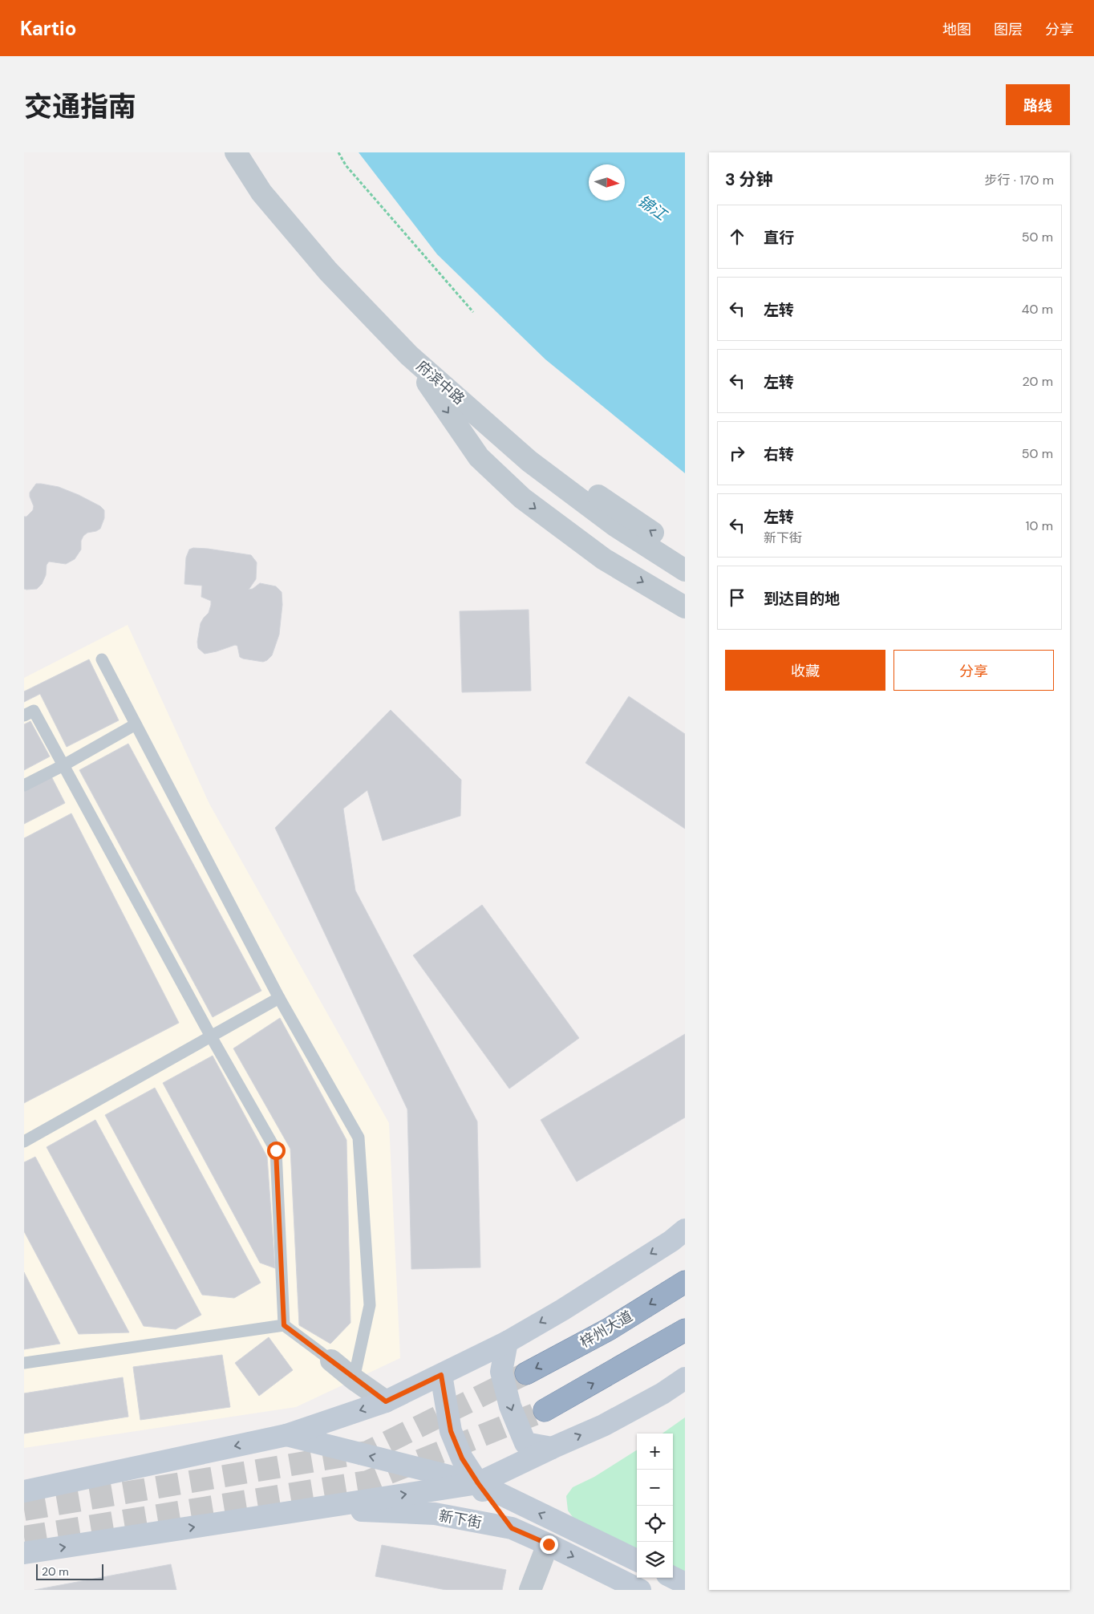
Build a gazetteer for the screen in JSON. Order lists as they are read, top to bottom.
{
  "streets": {
    "highway": ["梓州大道"],
    "main road": ["新下街"],
    "street": ["府滨中路"]
  },
  "water": ["锦江"],
  "scale_bar": "20 m",
  "north": "right",
  "page": {
    "header": "Kartio",
    "nav": ["地图", "图层", "分享"],
    "title": "交通指南",
    "buttons": [
      "路线",
      ["收藏", "分享"]
    ],
    "heading": ["3 分钟", "步行 · 170 m"],
    "list": [
      ["直行", "50 m"],
      ["左转", "40 m"],
      ["左转", "20 m"],
      ["右转", "50 m"],
      ["左转", "新下街", "10 m"],
      "到达目的地"
    ],
    "map_buttons": ["+", "−"],
    "scale": "20 m"
  }
}
